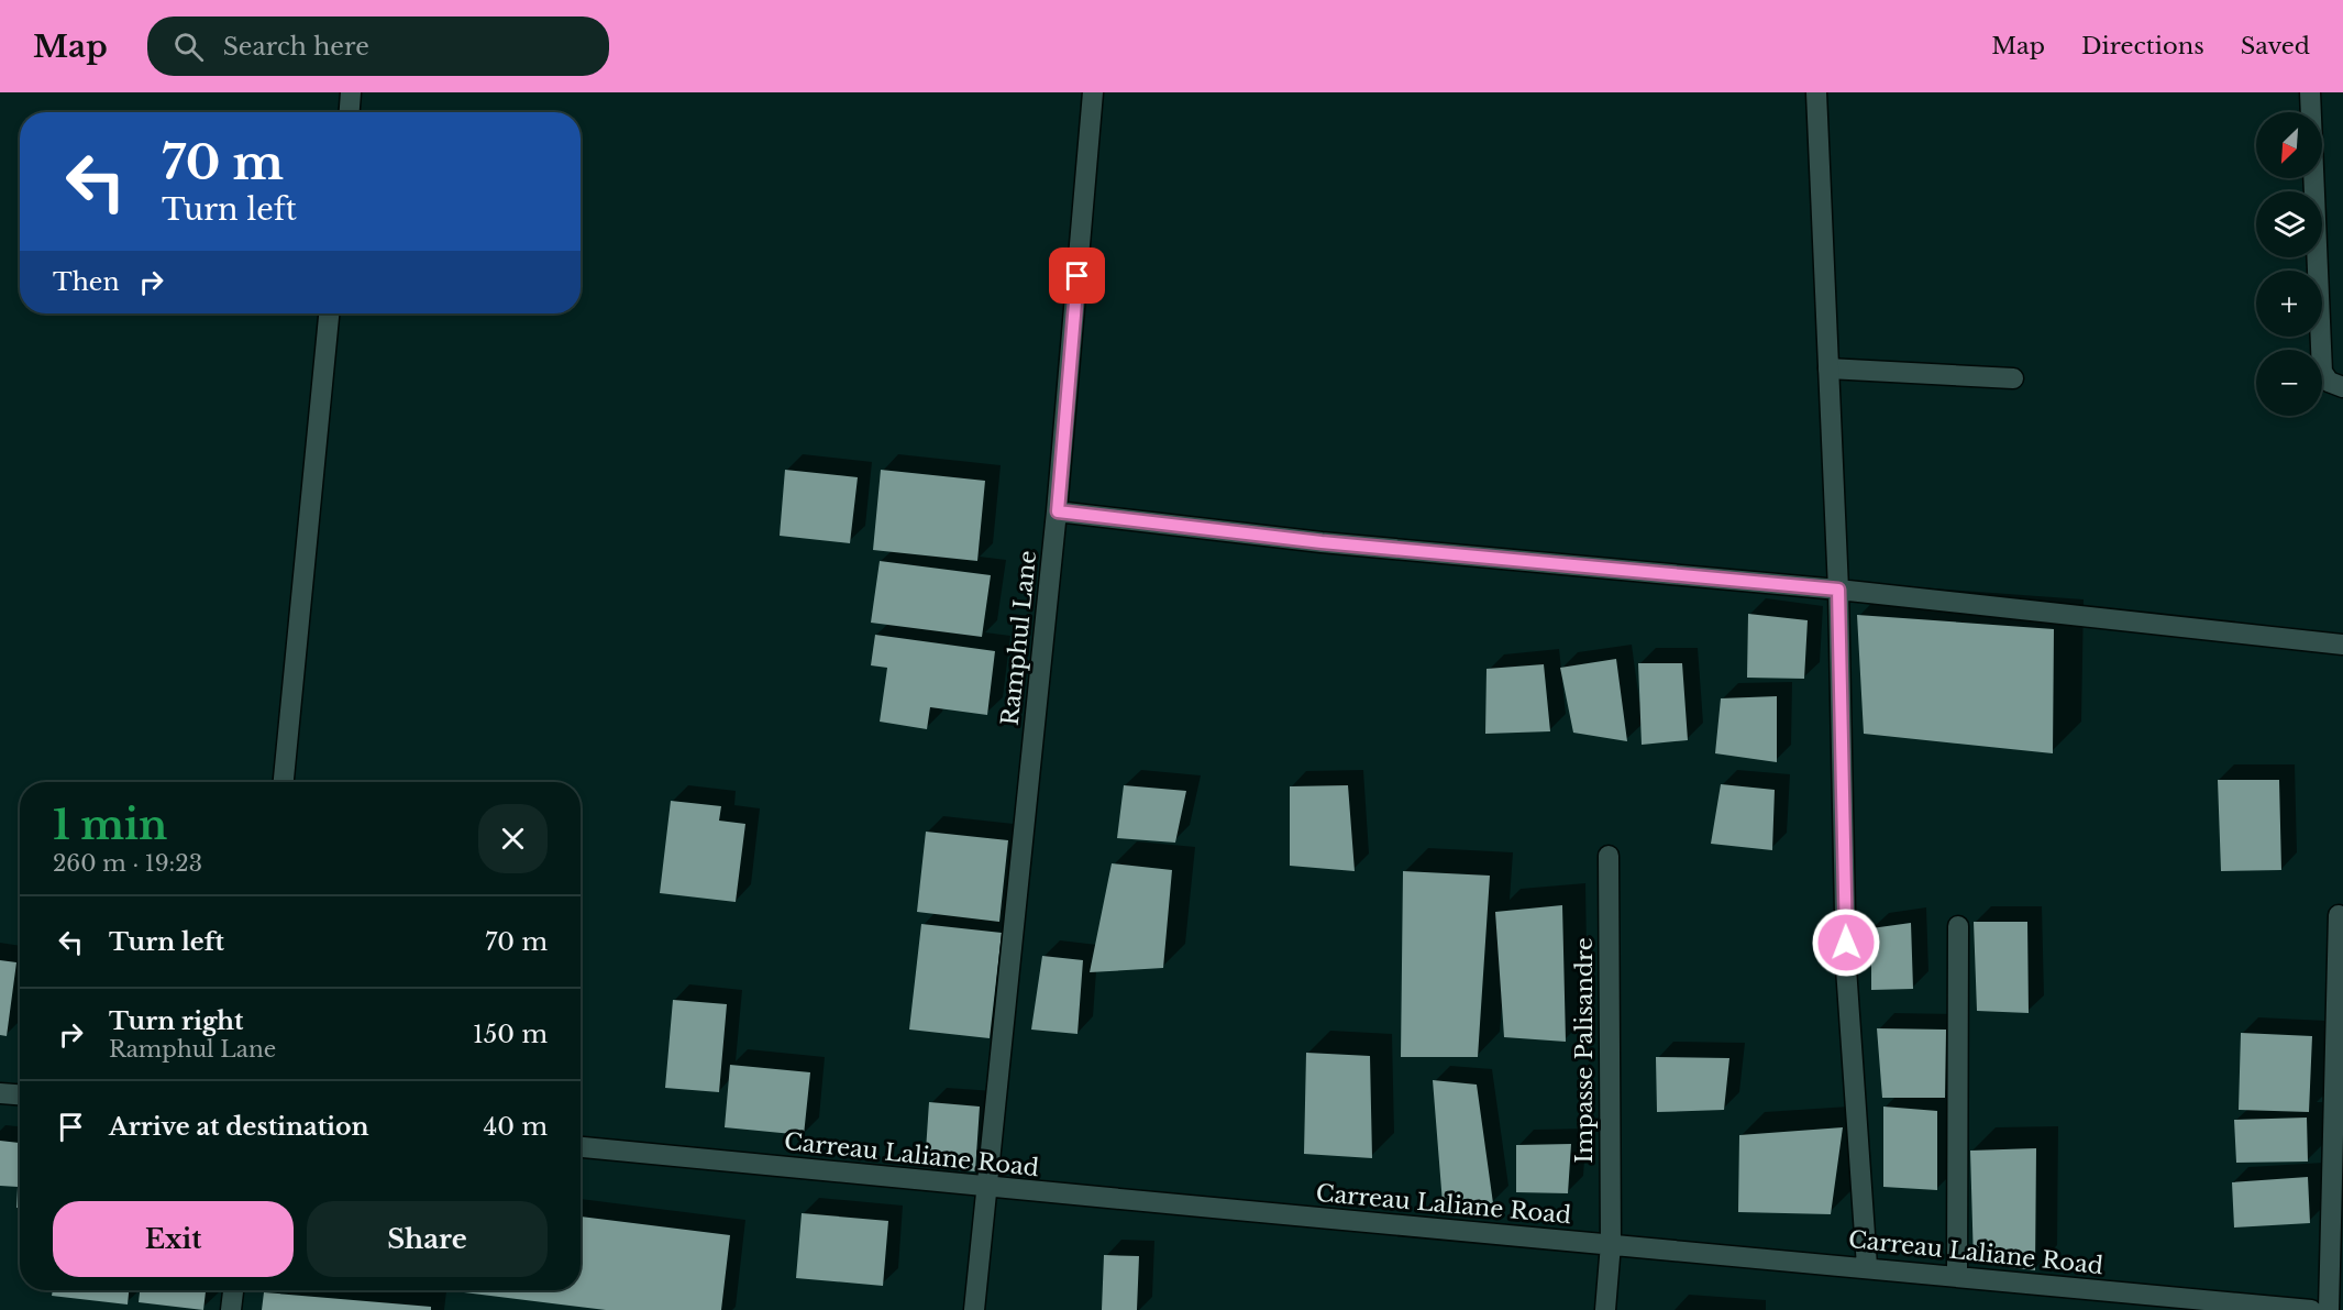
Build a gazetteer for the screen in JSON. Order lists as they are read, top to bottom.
{
  "streets": {
    "street": ["Ramphul Lane", "Impasse Palisandre", "Carreau Laliane Road"]
  },
  "crossings": [
    ["Ramphul Lane", "Carreau Laliane Road"],
    ["Impasse Palisandre", "Carreau Laliane Road"]
  ],
  "north": "bottom left",
  "page": {
    "header": "Map",
    "search": "Search here",
    "nav": ["Map", "Directions", "Saved"],
    "map_buttons": ["+", "−"],
    "turn": ["70 m", "Turn left"],
    "then": "Then",
    "heading": ["1 min", "260 m · 19:23"],
    "list": [
      {
        "name": "Turn left",
        "value": "70 m"
      },
      {
        "name": "Turn right",
        "note": "Ramphul Lane",
        "value": "150 m"
      },
      {
        "name": "Arrive at destination",
        "value": "40 m"
      }
    ],
    "buttons": ["Exit", "Share"]
  }
}
